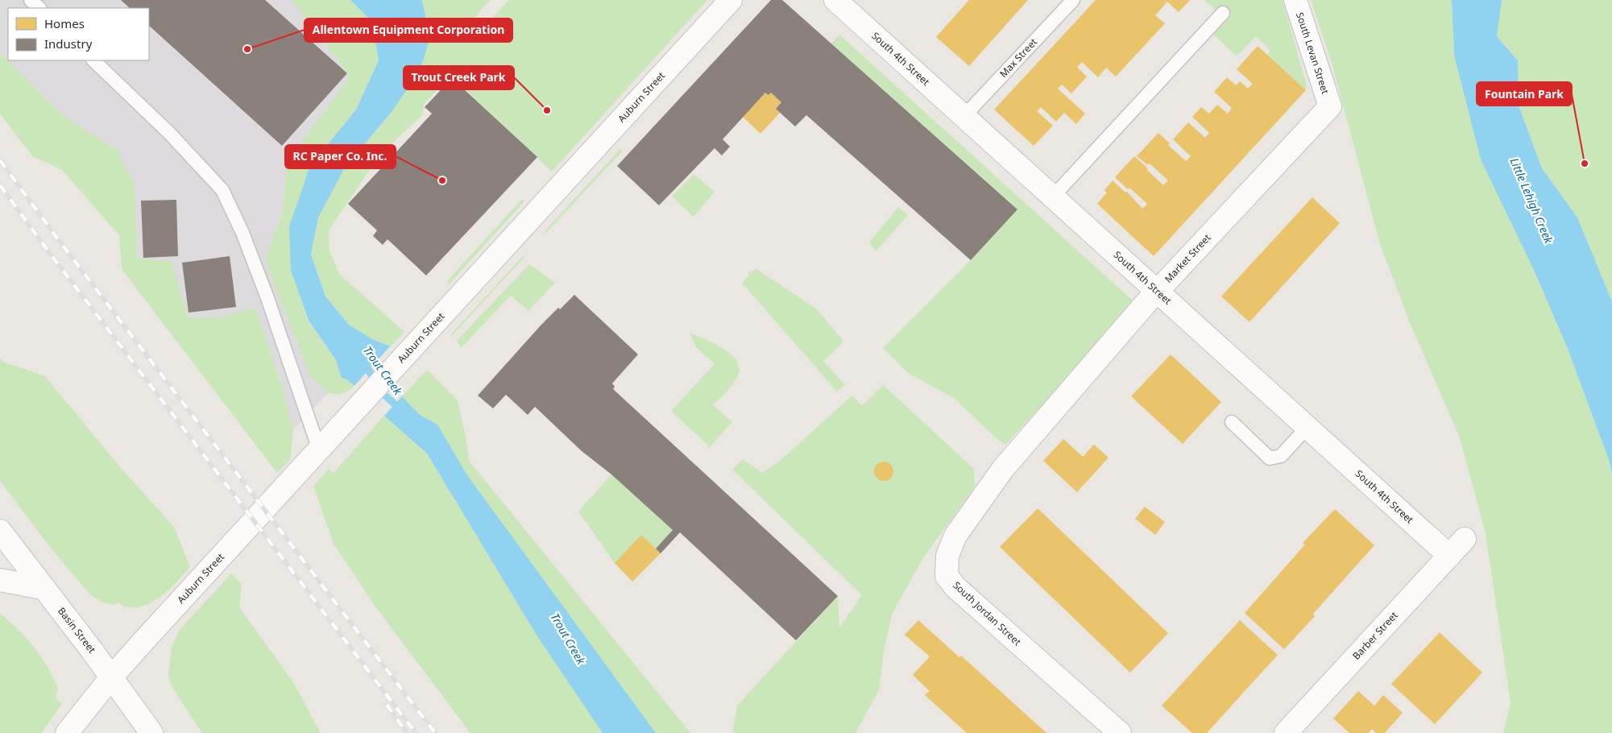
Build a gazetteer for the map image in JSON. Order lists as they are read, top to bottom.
{
  "streets": {
    "street": [
      "South Levan Street",
      "South 4th Street",
      "Auburn Street",
      "Market Street",
      "South Jordan Street",
      "Basin Street",
      "Barber Street"
    ],
    "lane": ["Max Street"]
  },
  "crossings": [
    ["South Levan Street", "Market Street"],
    ["Max Street", "South 4th Street"],
    ["South 4th Street", "Market Street"],
    ["South 4th Street", "Barber Street"],
    ["Auburn Street", "Basin Street"],
    ["Market Street", "South Jordan Street"]
  ],
  "water": ["Little Lehigh Creek", "Trout Creek"],
  "places": [
    "Allentown Equipment Corporation",
    "Trout Creek Park",
    "Fountain Park",
    "RC Paper Co. Inc."
  ],
  "legend": ["Homes", "Industry"]
}
